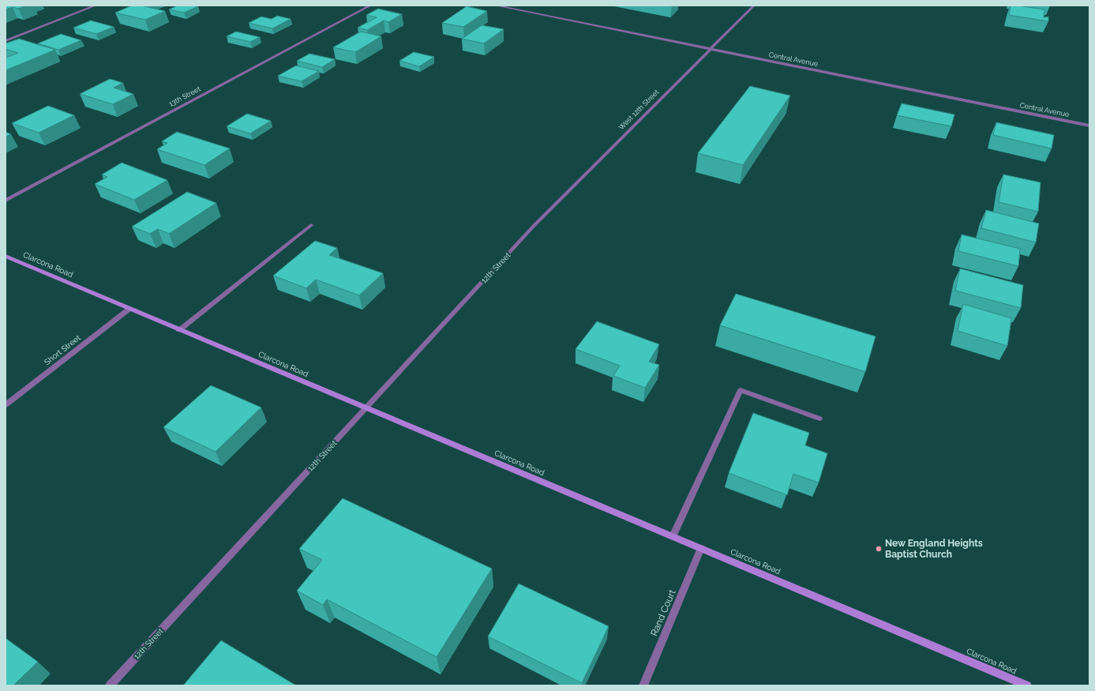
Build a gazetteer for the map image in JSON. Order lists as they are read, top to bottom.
{
  "streets": {
    "main road": ["Clarcona Road"],
    "street": [
      "Central Avenue",
      "13th Street",
      "West 12th Street",
      "12th Street",
      "Short Street",
      "Rand Court"
    ]
  },
  "crossings": [
    ["Central Avenue", "West 12th Street"],
    ["West 12th Street", "12th Street"],
    ["Clarcona Road", "12th Street"],
    ["Clarcona Road", "Short Street"],
    ["Clarcona Road", "Rand Court"]
  ],
  "places": ["New England Heights Baptist Church"]
}
